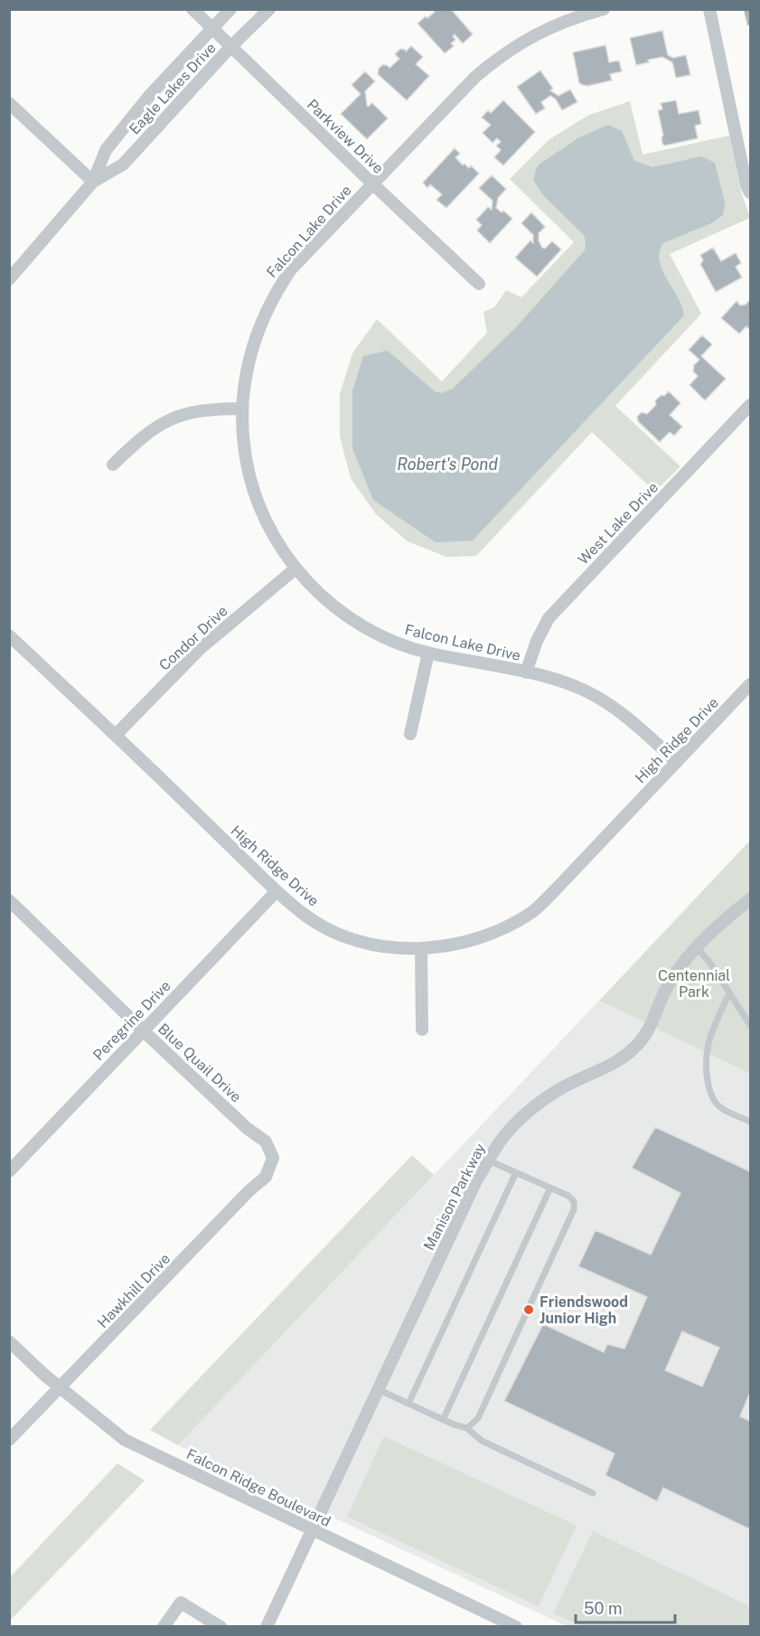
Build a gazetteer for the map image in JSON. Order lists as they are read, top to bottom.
{
  "streets": {
    "street": [
      "Eagle Lakes Drive",
      "Parkview Drive",
      "Falcon Lake Drive",
      "West Lake Drive",
      "Condor Drive",
      "High Ridge Drive",
      "Peregrine Drive",
      "Blue Quail Drive",
      "Manison Parkway",
      "Hawkhill Drive",
      "Falcon Ridge Boulevard"
    ]
  },
  "crossings": [
    ["Eagle Lakes Drive", "Parkview Drive"],
    ["Parkview Drive", "Falcon Lake Drive"],
    ["Falcon Lake Drive", "West Lake Drive"],
    ["Falcon Lake Drive", "Condor Drive"],
    ["Falcon Lake Drive", "High Ridge Drive"],
    ["Condor Drive", "High Ridge Drive"],
    ["High Ridge Drive", "Peregrine Drive"],
    ["Peregrine Drive", "Blue Quail Drive"],
    ["Blue Quail Drive", "Hawkhill Drive"],
    ["Manison Parkway", "Falcon Ridge Boulevard"],
    ["Hawkhill Drive", "Falcon Ridge Boulevard"]
  ],
  "water": ["Robert's Pond"],
  "parks": ["Centennial Park"],
  "places": ["Friendswood Junior High"],
  "scale_bar": "50 m"
}
